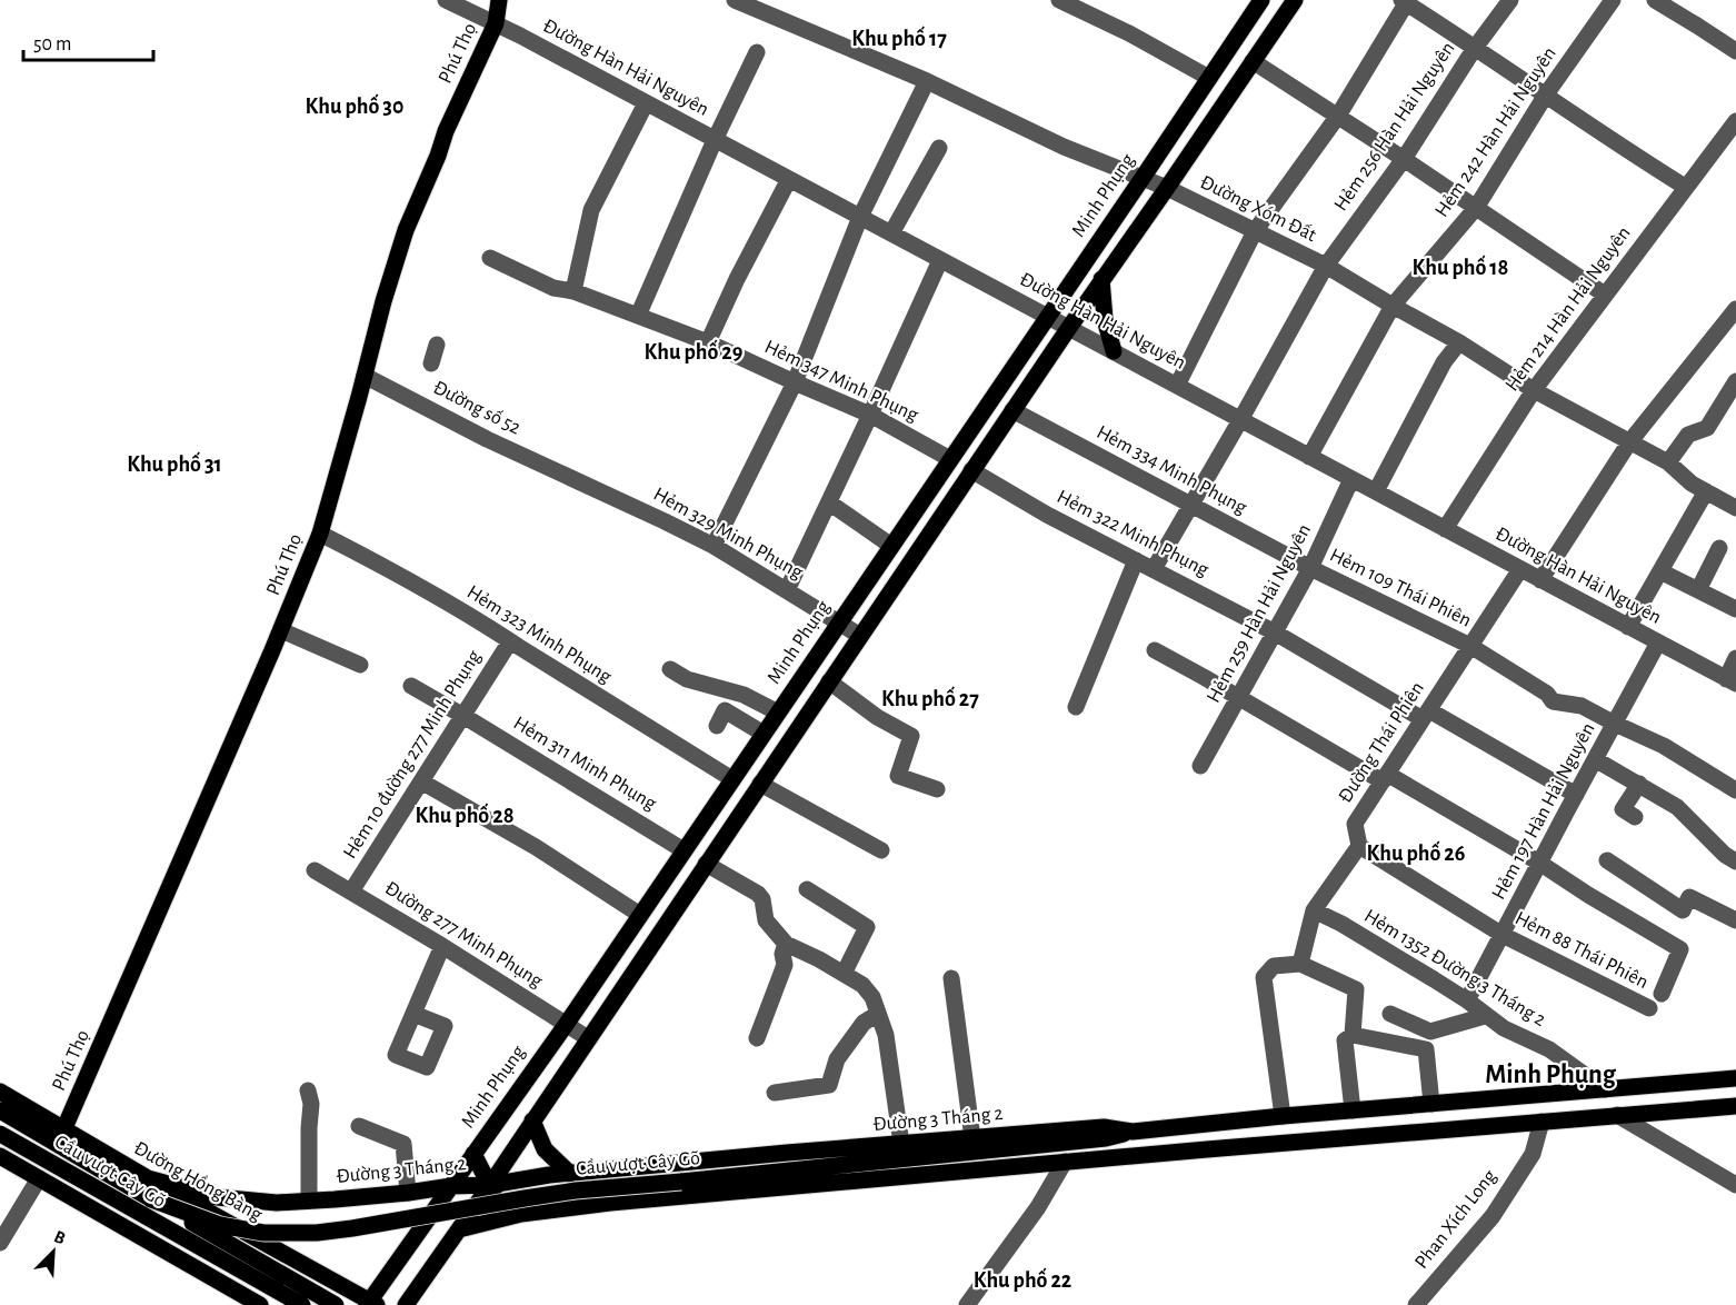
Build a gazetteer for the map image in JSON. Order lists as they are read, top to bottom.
{
  "streets": {
    "main road": [
      "Phú Thọ",
      "Minh Phụng",
      "Đường 3 Tháng 2",
      "Cầu vượt Cây Gõ",
      "Đường Hồng Bàng"
    ],
    "street": [
      "Đường Hàn Hải Nguyên",
      "Hẻm 256 Hàn Hải Nguyên",
      "Hẻm 242 Hàn Hải Nguyên",
      "Đường Xóm Đất",
      "Hẻm 214 Hàn Hải Nguyên",
      "Hẻm 347 Minh Phụng",
      "Đường số 52",
      "Hẻm 334 Minh Phụng",
      "Hẻm 329 Minh Phụng",
      "Hẻm 322 Minh Phụng",
      "Hẻm 109 Thái Phiên",
      "Hẻm 259 Hàn Hải Nguyên",
      "Hẻm 323 Minh Phụng",
      "Đường Thái Phiên",
      "Hẻm 10 đường 277 Minh Phụng",
      "Hẻm 311 Minh Phụng",
      "Hẻm 197 Hàn Hải Nguyên",
      "Đường 277 Minh Phụng",
      "Hẻm 88 Thái Phiên",
      "Hẻm 1352 Đường 3 Tháng 2",
      "Phan Xích Long"
    ]
  },
  "crossings": [
    ["Phú Thọ", "Đường Hàn Hải Nguyên"],
    ["Phú Thọ", "Đường số 52"],
    ["Phú Thọ", "Hẻm 323 Minh Phụng"],
    ["Phú Thọ", "Đường Hồng Bàng"],
    ["Đường Hàn Hải Nguyên", "Hẻm 256 Hàn Hải Nguyên"],
    ["Đường Hàn Hải Nguyên", "Hẻm 242 Hàn Hải Nguyên"],
    ["Đường Hàn Hải Nguyên", "Minh Phụng"],
    ["Đường Hàn Hải Nguyên", "Hẻm 214 Hàn Hải Nguyên"],
    ["Đường Hàn Hải Nguyên", "Hẻm 259 Hàn Hải Nguyên"],
    ["Đường Hàn Hải Nguyên", "Đường Thái Phiên"],
    ["Đường Hàn Hải Nguyên", "Hẻm 197 Hàn Hải Nguyên"],
    ["Hẻm 256 Hàn Hải Nguyên", "Đường Xóm Đất"],
    ["Hẻm 256 Hàn Hải Nguyên", "Hẻm 334 Minh Phụng"],
    ["Hẻm 256 Hàn Hải Nguyên", "Hẻm 322 Minh Phụng"],
    ["Hẻm 242 Hàn Hải Nguyên", "Đường Xóm Đất"],
    ["Minh Phụng", "Đường Xóm Đất"],
    ["Minh Phụng", "Hẻm 347 Minh Phụng"],
    ["Minh Phụng", "Hẻm 329 Minh Phụng"],
    ["Minh Phụng", "Hẻm 323 Minh Phụng"],
    ["Minh Phụng", "Hẻm 311 Minh Phụng"],
    ["Minh Phụng", "Đường 277 Minh Phụng"],
    ["Minh Phụng", "Đường 3 Tháng 2"],
    ["Minh Phụng", "Đường Hồng Bàng"],
    ["Đường Xóm Đất", "Hẻm 214 Hàn Hải Nguyên"],
    ["Đường số 52", "Hẻm 329 Minh Phụng"],
    ["Hẻm 334 Minh Phụng", "Hẻm 109 Thái Phiên"],
    ["Hẻm 334 Minh Phụng", "Hẻm 259 Hàn Hải Nguyên"],
    ["Hẻm 322 Minh Phụng", "Hẻm 259 Hàn Hải Nguyên"],
    ["Hẻm 322 Minh Phụng", "Đường Thái Phiên"],
    ["Hẻm 322 Minh Phụng", "Hẻm 197 Hàn Hải Nguyên"],
    ["Hẻm 109 Thái Phiên", "Hẻm 259 Hàn Hải Nguyên"],
    ["Hẻm 109 Thái Phiên", "Đường Thái Phiên"],
    ["Hẻm 109 Thái Phiên", "Hẻm 197 Hàn Hải Nguyên"],
    ["Hẻm 323 Minh Phụng", "Hẻm 10 đường 277 Minh Phụng"],
    ["Đường Thái Phiên", "Hẻm 88 Thái Phiên"],
    ["Hẻm 10 đường 277 Minh Phụng", "Hẻm 311 Minh Phụng"],
    ["Hẻm 10 đường 277 Minh Phụng", "Đường 277 Minh Phụng"],
    ["Hẻm 197 Hàn Hải Nguyên", "Hẻm 88 Thái Phiên"],
    ["Hẻm 197 Hàn Hải Nguyên", "Hẻm 1352 Đường 3 Tháng 2"],
    ["Hẻm 1352 Đường 3 Tháng 2", "Đường 3 Tháng 2"],
    ["Đường 3 Tháng 2", "Cầu vượt Cây Gõ"],
    ["Đường 3 Tháng 2", "Đường Hồng Bàng"]
  ],
  "districts": [
    "Khu phố 17",
    "Khu phố 30",
    "Khu phố 18",
    "Khu phố 29",
    "Khu phố 31",
    "Khu phố 27",
    "Khu phố 28",
    "Khu phố 26",
    "Minh Phụng",
    "Khu phố 22"
  ],
  "scale_bar": "50 m",
  "north": "top right"
}
